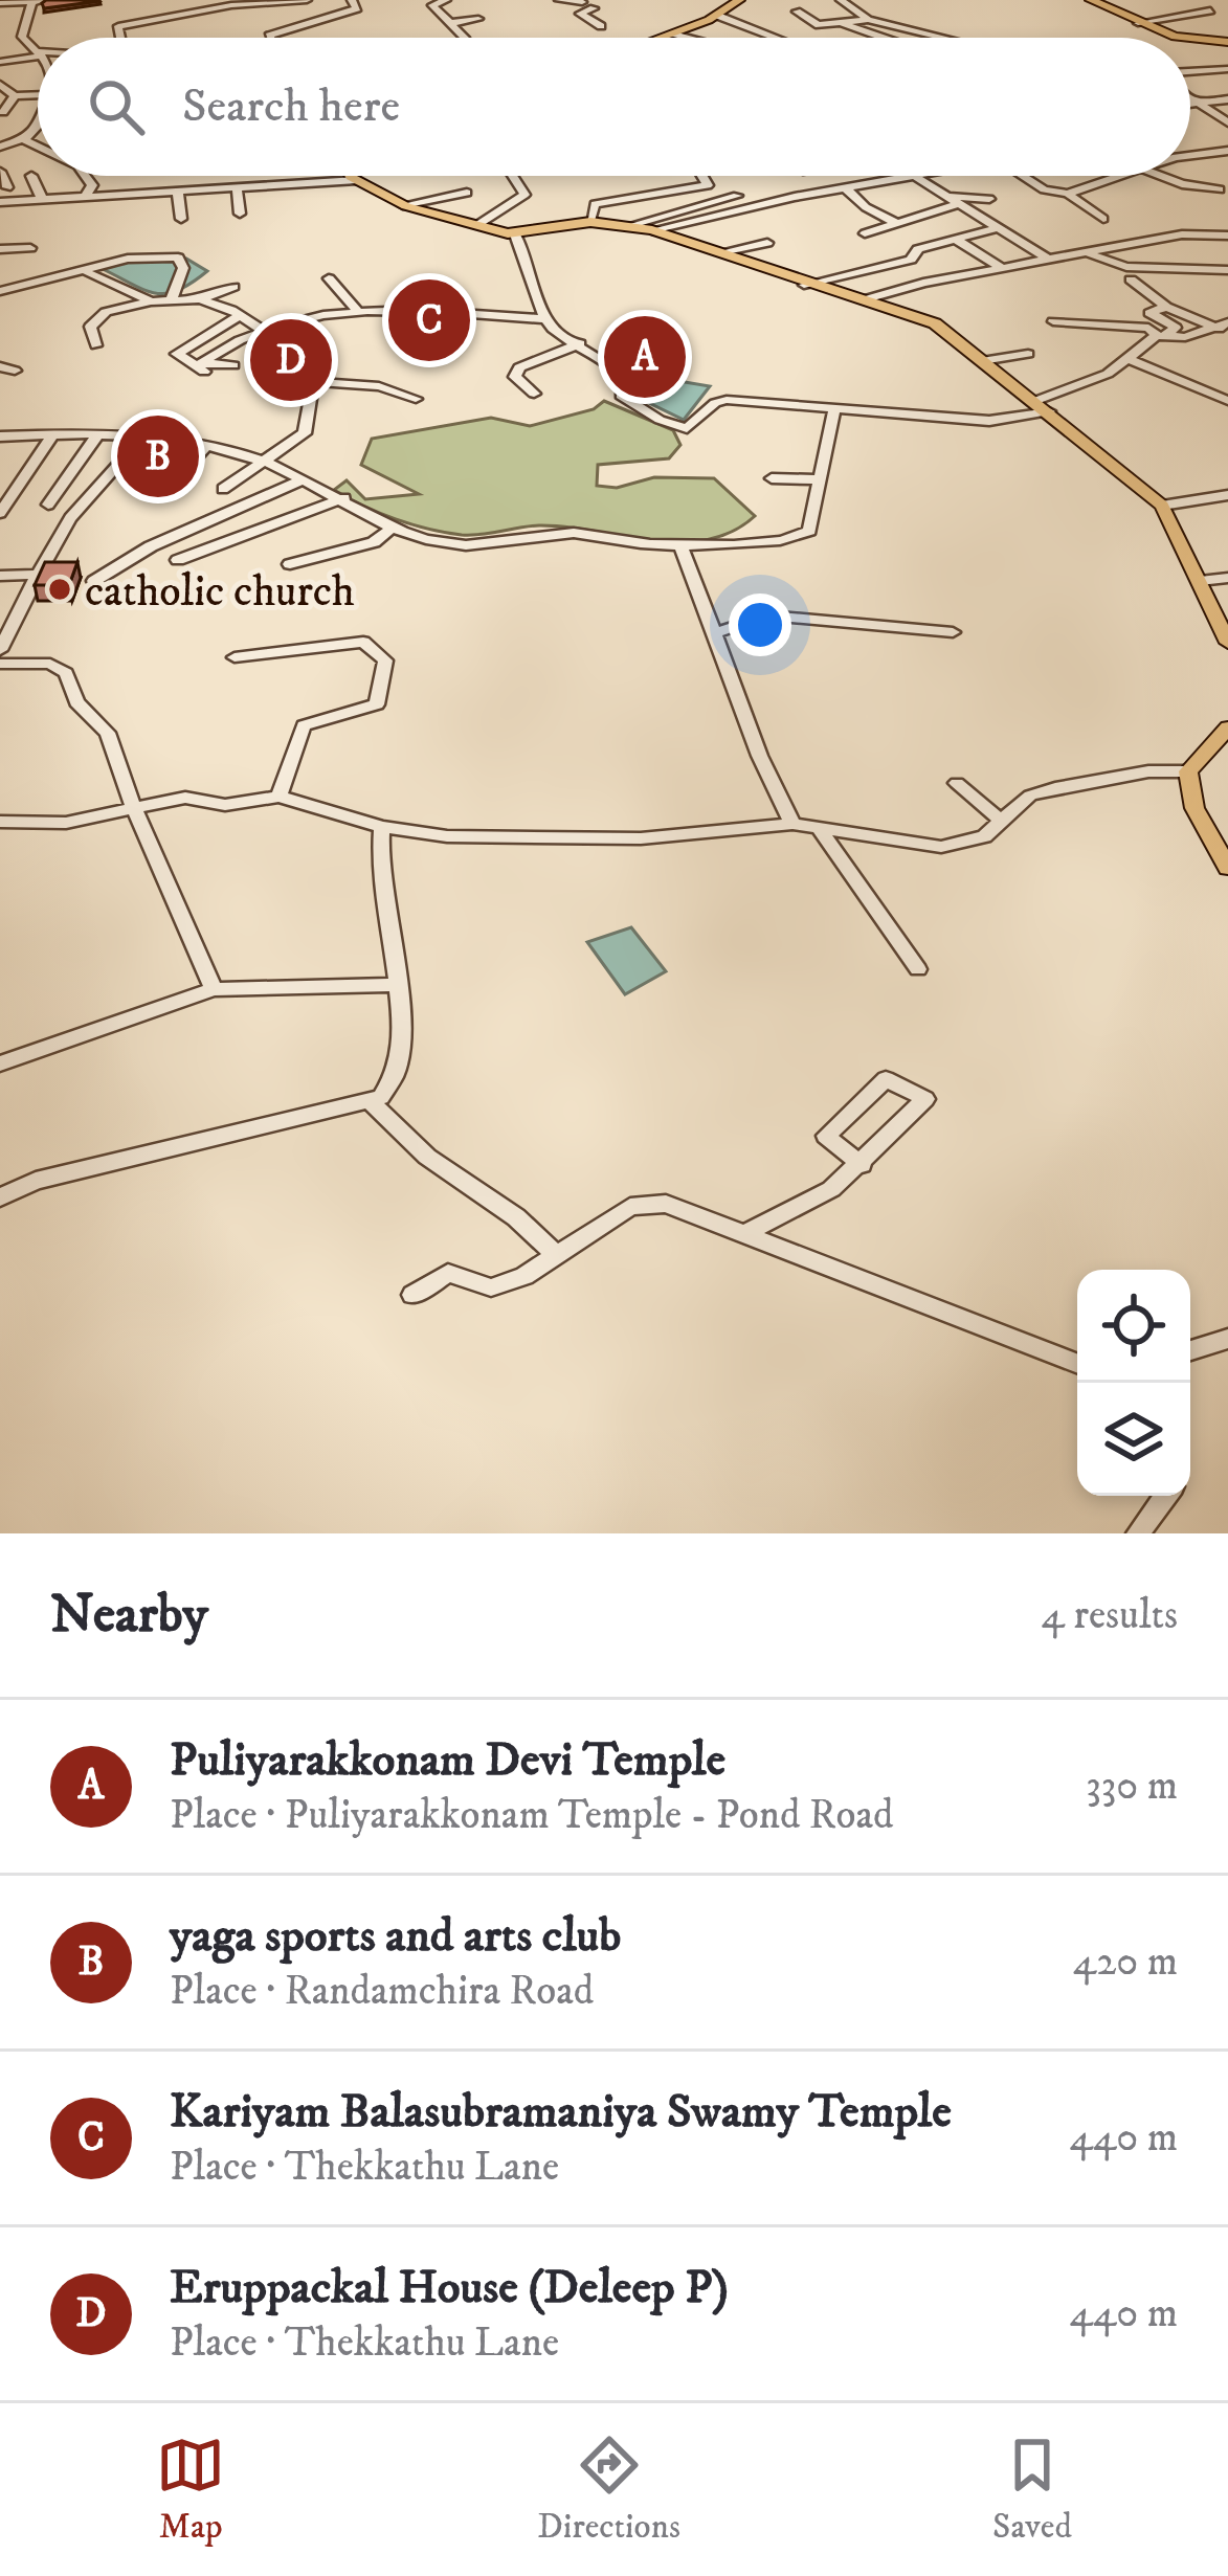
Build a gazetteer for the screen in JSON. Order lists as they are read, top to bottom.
{
  "places": ["catholic church"],
  "page": {
    "search": "Search here",
    "pins": [
      "C",
      "A",
      "D",
      "B"
    ],
    "heading": ["Nearby", "4 results"],
    "list": [
      {
        "mark": "A",
        "name": "Puliyarakkonam Devi Temple",
        "note": "Place · Puliyarakkonam Temple - Pond Road",
        "value": "330 m"
      },
      {
        "mark": "B",
        "name": "yaga sports and arts club",
        "note": "Place · Randamchira Road",
        "value": "420 m"
      },
      {
        "mark": "C",
        "name": "Kariyam Balasubramaniya Swamy Temple",
        "note": "Place · Thekkathu Lane",
        "value": "440 m"
      },
      {
        "mark": "D",
        "name": "Eruppackal House (Deleep P)",
        "note": "Place · Thekkathu Lane",
        "value": "440 m"
      }
    ],
    "nav": ["Map", "Directions", "Saved"]
  }
}
